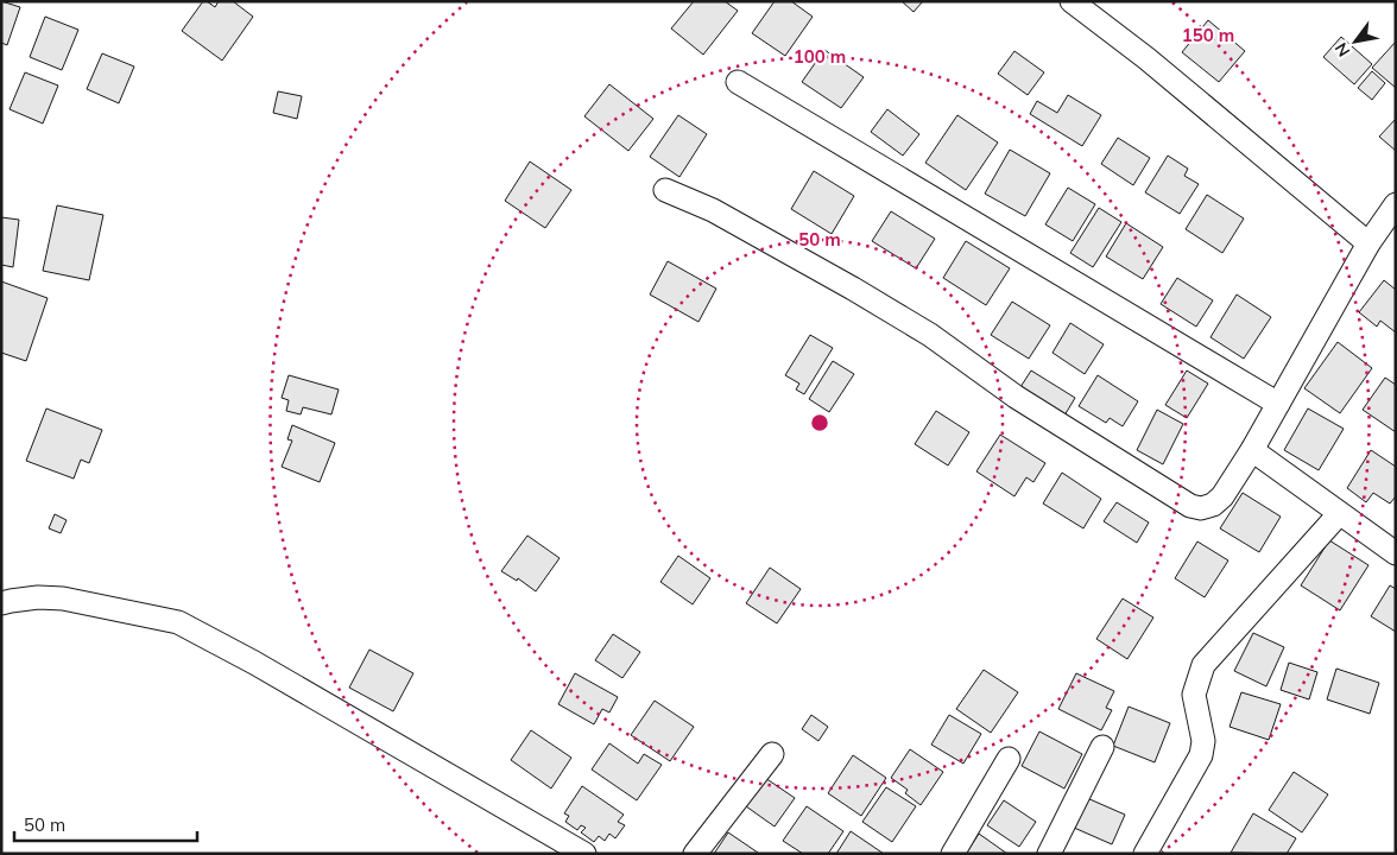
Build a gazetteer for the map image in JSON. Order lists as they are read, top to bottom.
{
  "scale_bar": "50 m",
  "north": "bottom left",
  "rings": ["150 m", "100 m", "50 m"]
}
